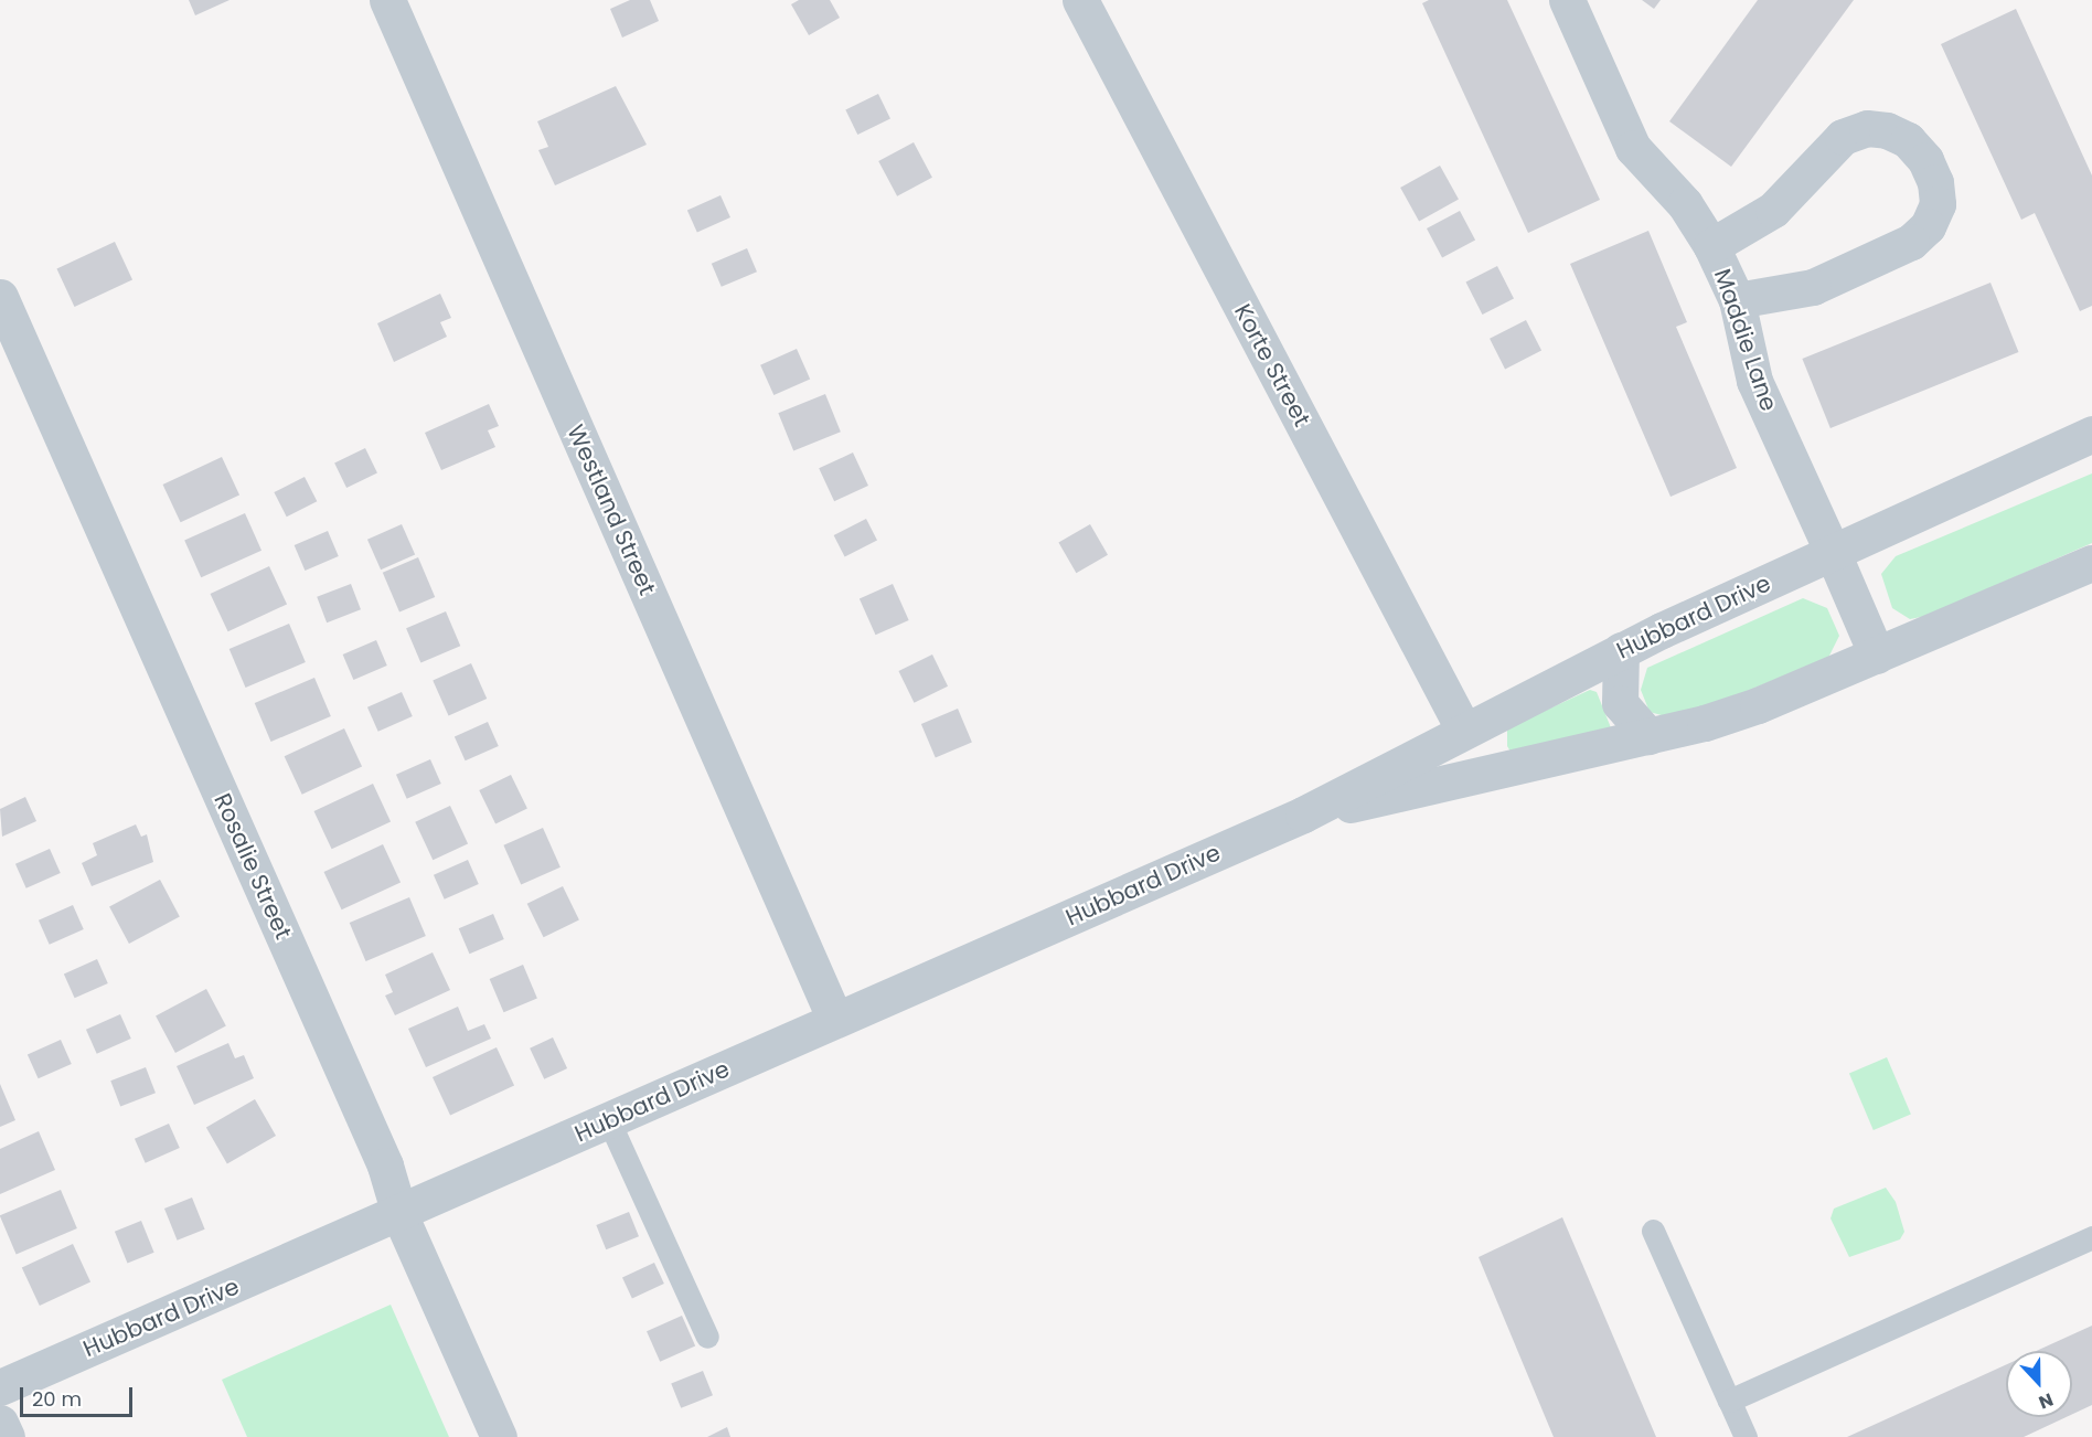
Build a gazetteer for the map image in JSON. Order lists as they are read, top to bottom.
{
  "streets": {
    "street": [
      "Maddie Lane",
      "Korte Street",
      "Westland Street",
      "Hubbard Drive",
      "Rosalie Street"
    ]
  },
  "crossings": [
    ["Maddie Lane", "Hubbard Drive"],
    ["Korte Street", "Hubbard Drive"],
    ["Westland Street", "Hubbard Drive"],
    ["Hubbard Drive", "Rosalie Street"]
  ],
  "scale_bar": "20 m",
  "north": "bottom"
}
